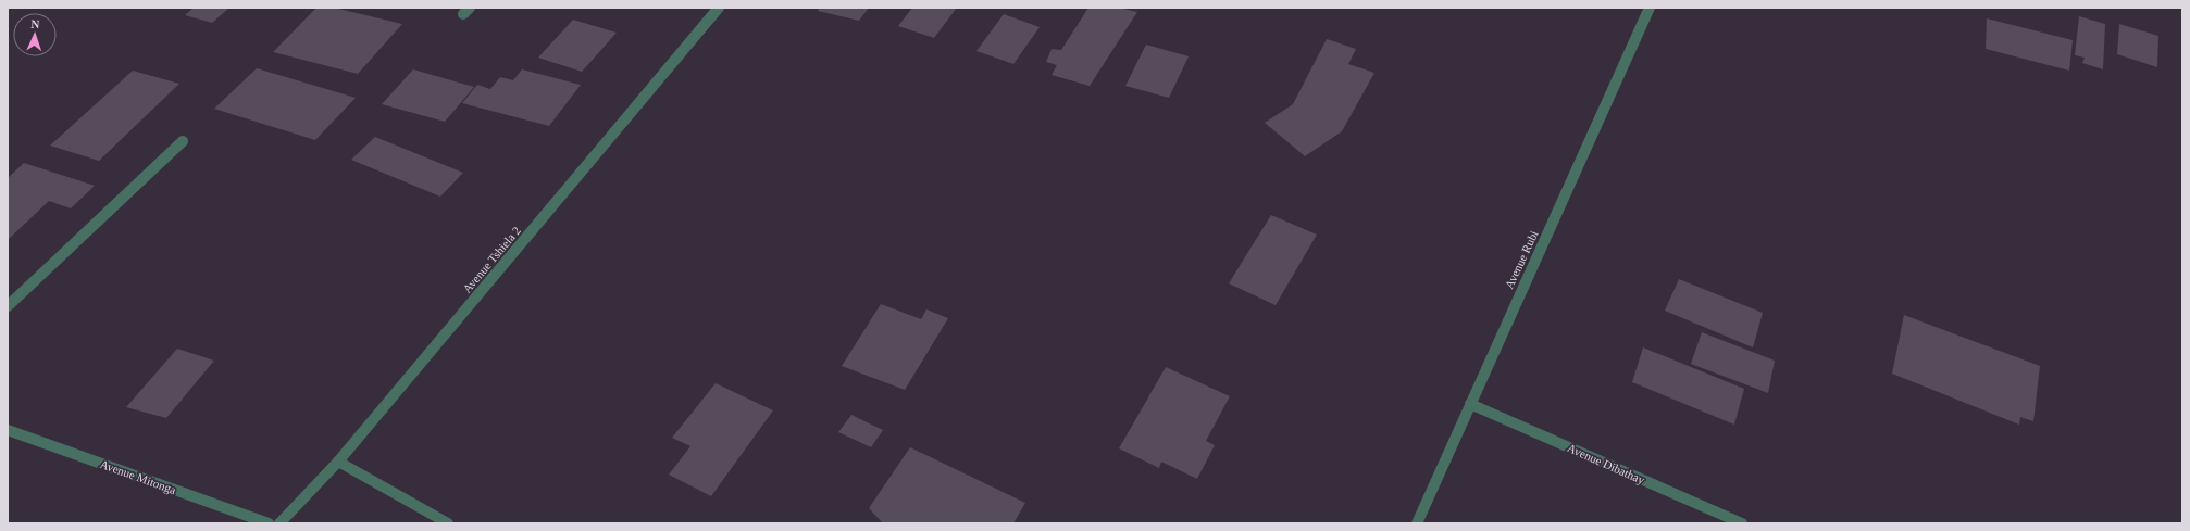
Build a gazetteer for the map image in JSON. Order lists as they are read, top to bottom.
{
  "streets": {
    "street": [
      "Avenue Tshiela 2",
      "Avenue Rubi",
      "Avenue Dibathay",
      "Avenue Mitonga"
    ]
  },
  "crossings": [
    ["Avenue Rubi", "Avenue Dibathay"]
  ],
  "north": "top"
}
